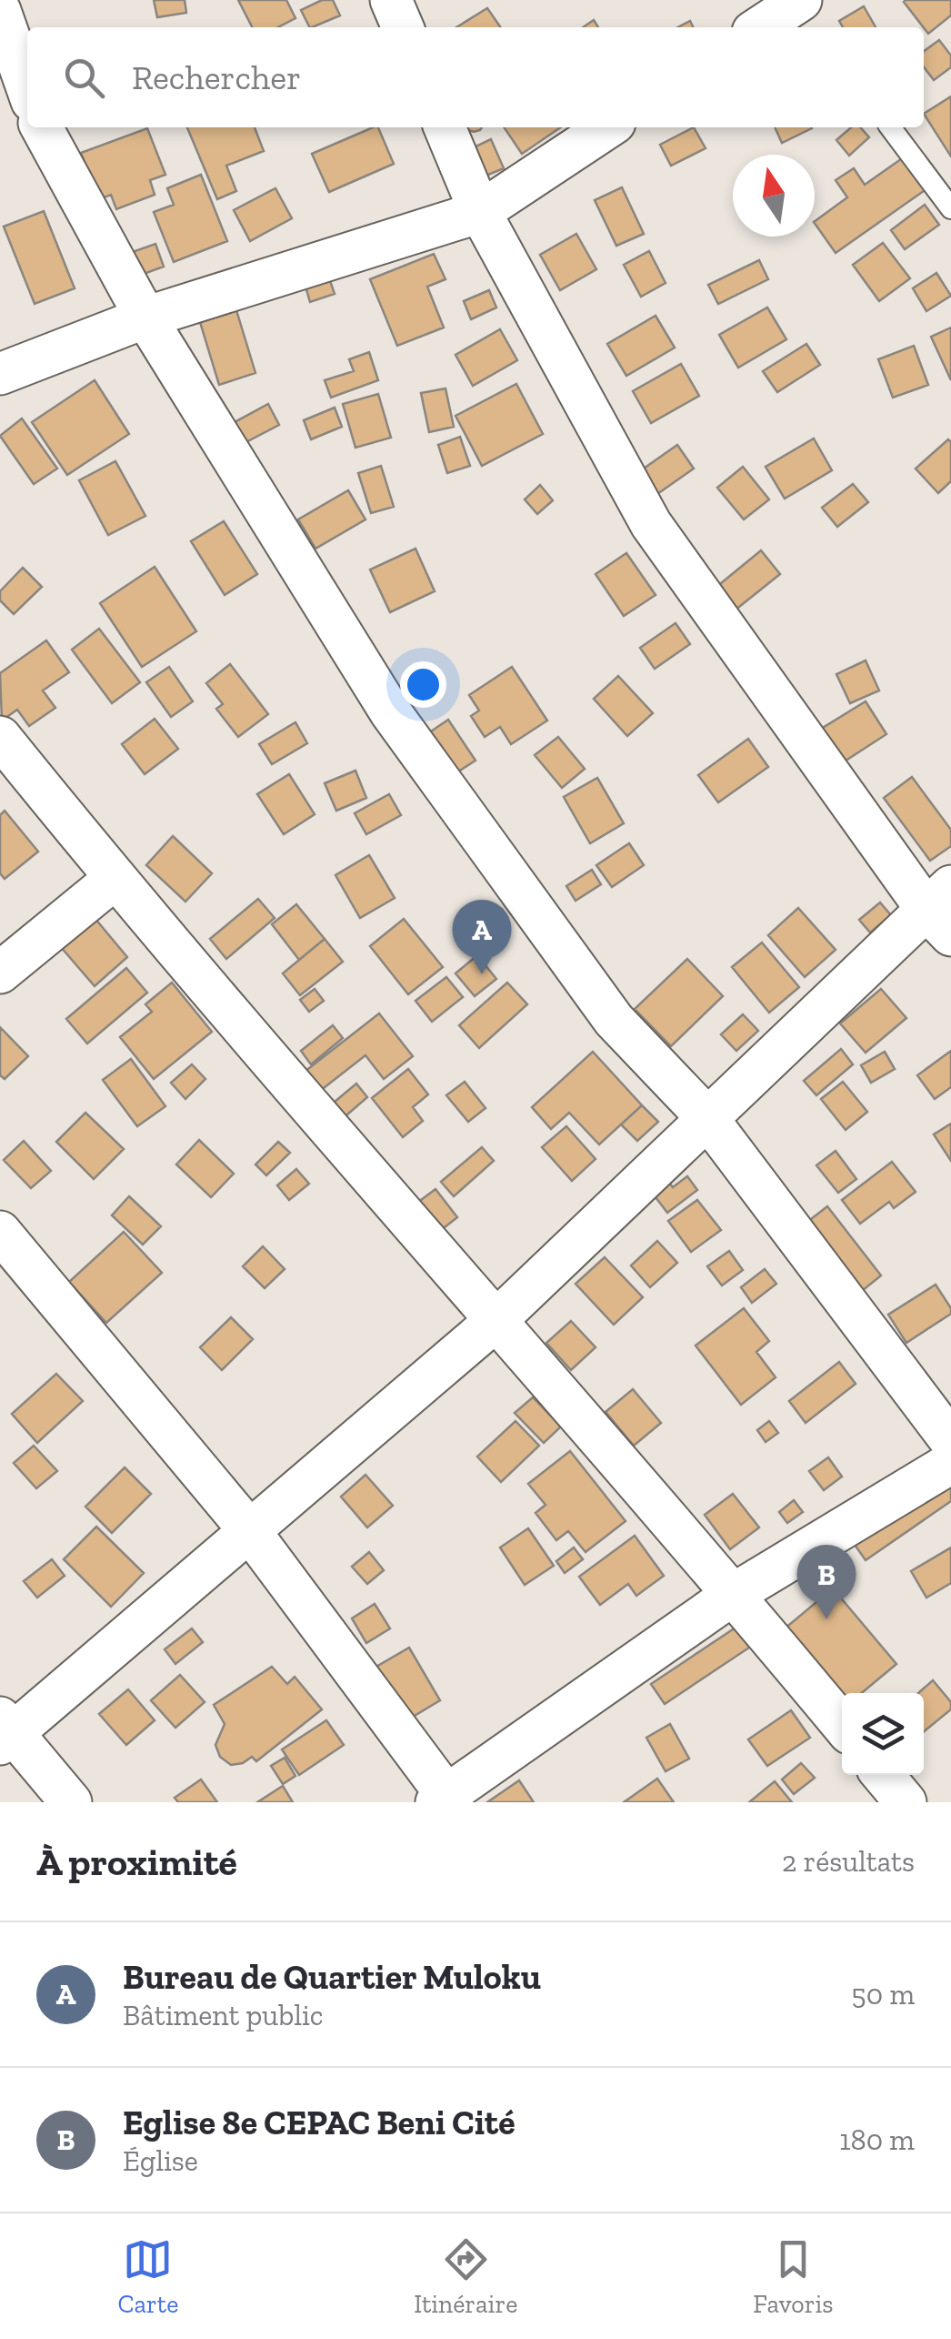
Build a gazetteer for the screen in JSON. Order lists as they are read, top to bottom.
{
  "north": "top",
  "page": {
    "search": "Rechercher",
    "pins": ["A", "B"],
    "heading": ["À proximité", "2 résultats"],
    "list": [
      {
        "mark": "A",
        "name": "Bureau de Quartier Muloku",
        "note": "Bâtiment public",
        "value": "50 m"
      },
      {
        "mark": "B",
        "name": "Eglise 8e CEPAC Beni Cité",
        "note": "Église",
        "value": "180 m"
      }
    ],
    "nav": ["Carte", "Itinéraire", "Favoris"]
  }
}
